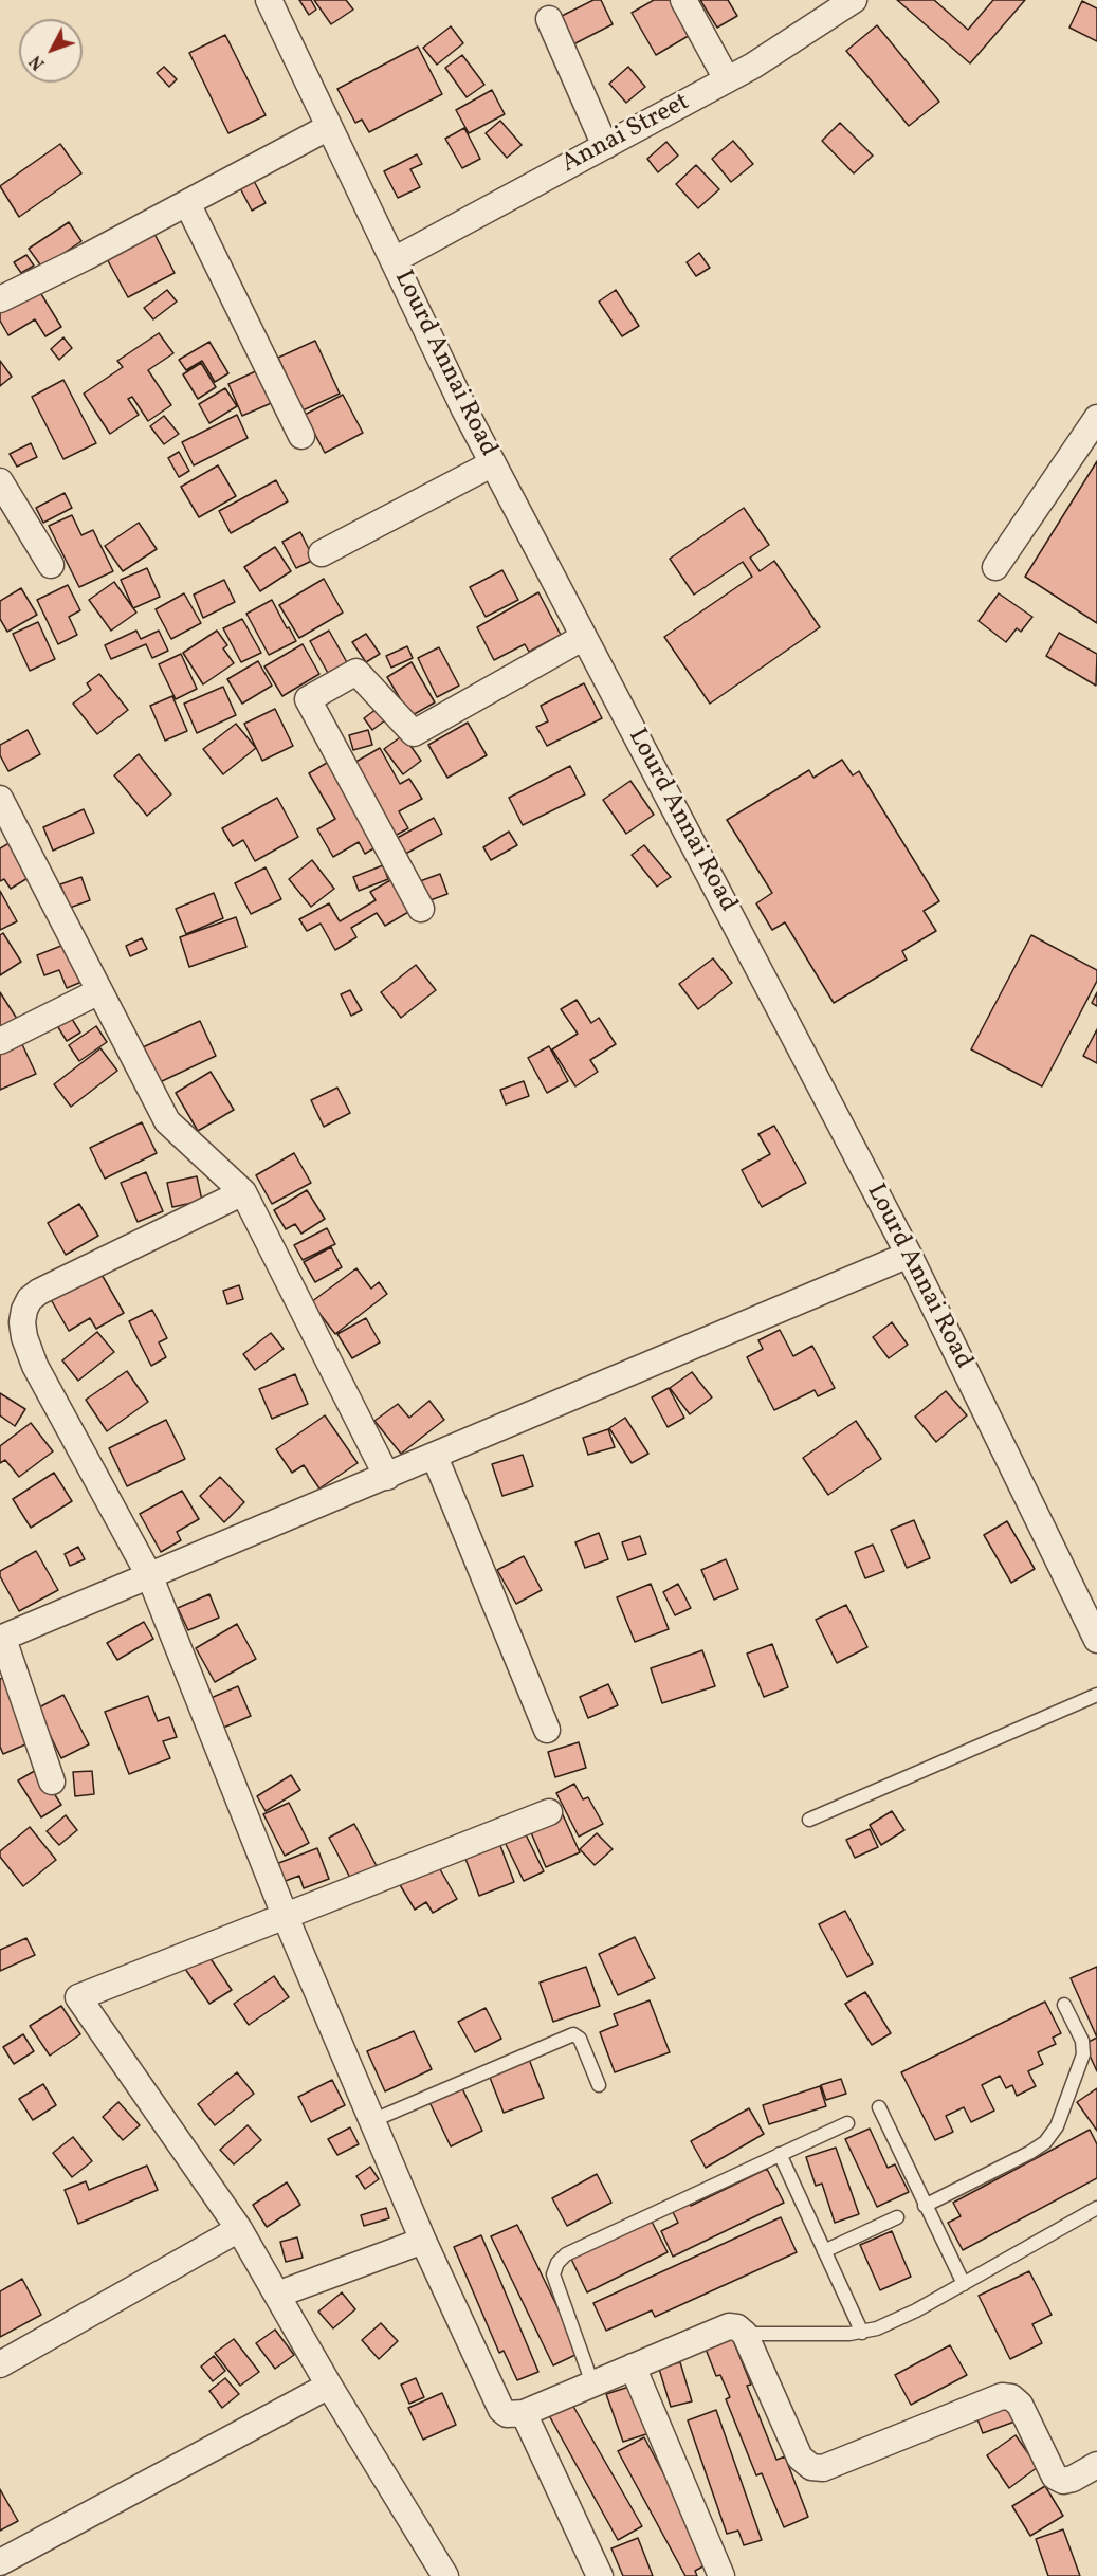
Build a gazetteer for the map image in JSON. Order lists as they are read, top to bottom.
{
  "streets": {
    "street": ["Annai Street", "Lourd Annai Road"]
  },
  "crossings": [
    ["Annai Street", "Lourd Annai Road"]
  ],
  "north": "bottom left"
}
